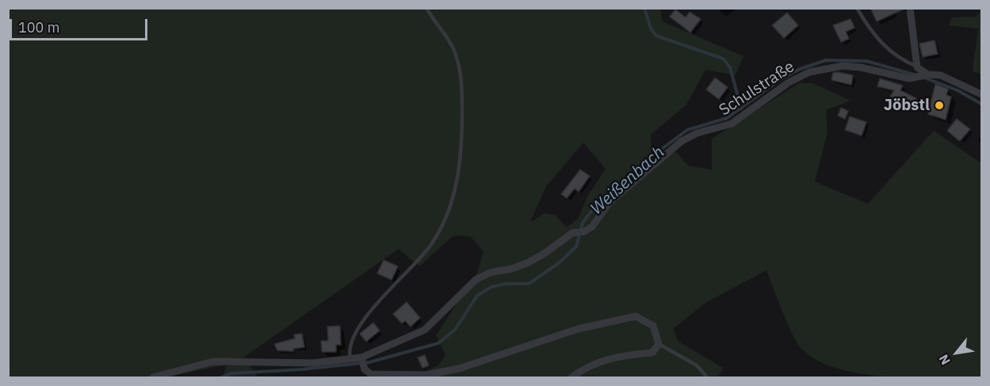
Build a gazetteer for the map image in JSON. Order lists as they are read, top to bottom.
{
  "streets": {
    "street": ["Schulstraße"]
  },
  "water": ["Weißenbach"],
  "places": ["Jöbstl"],
  "scale_bar": "100 m",
  "north": "bottom left"
}
